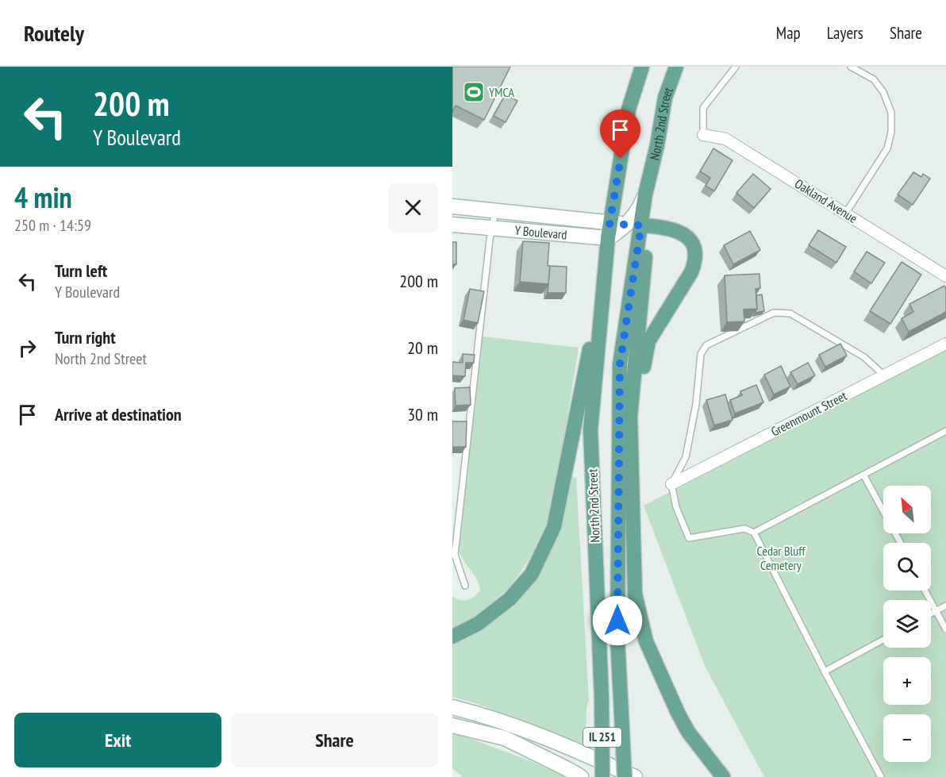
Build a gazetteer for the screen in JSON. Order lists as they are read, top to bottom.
{
  "streets": {
    "main road": ["North 2nd Street", "Y Boulevard", "IL 251"],
    "street": ["Oakland Avenue", "Greenmount Street"]
  },
  "crossings": [
    ["North 2nd Street", "Y Boulevard"]
  ],
  "parks": ["Cedar Bluff Cemetery"],
  "places": {
    "sports": ["YMCA"]
  },
  "north": "top left",
  "page": {
    "header": "Routely",
    "nav": ["Map", "Layers", "Share"],
    "turn": ["200 m", "Y Boulevard"],
    "heading": ["4 min", "250 m · 14:59"],
    "list": [
      {
        "name": "Turn left",
        "note": "Y Boulevard",
        "value": "200 m"
      },
      {
        "name": "Turn right",
        "note": "North 2nd Street",
        "value": "20 m"
      },
      {
        "name": "Arrive at destination",
        "value": "30 m"
      }
    ],
    "map_buttons": ["+", "−"],
    "buttons": ["Exit", "Share"]
  }
}
